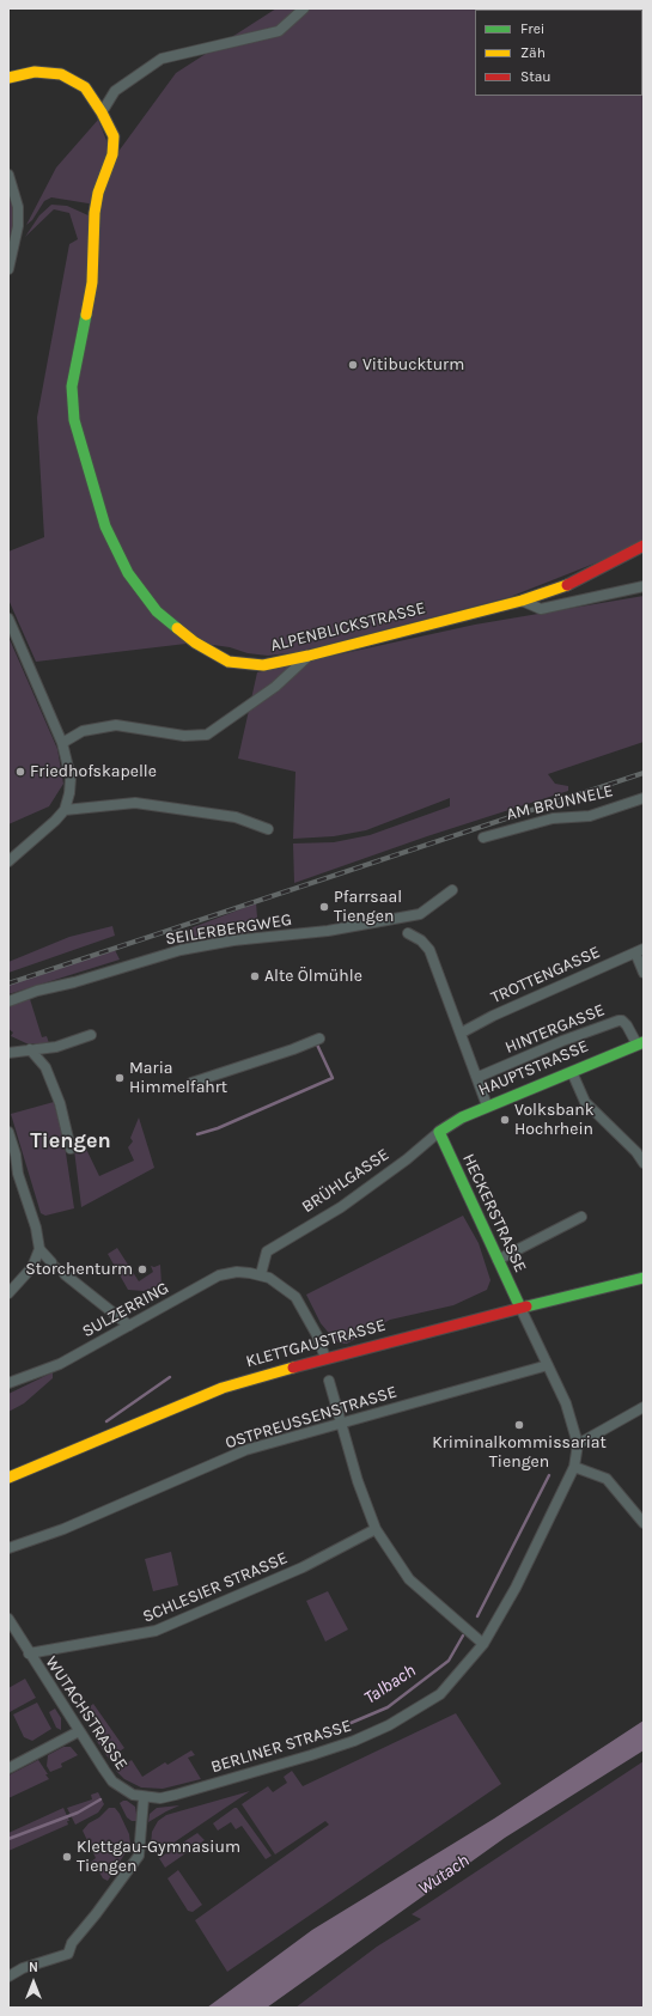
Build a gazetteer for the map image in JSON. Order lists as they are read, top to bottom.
{
  "streets": {
    "street": [
      "ALPENBLICKSTRASSE",
      "AM BRÜNNELE",
      "SEILERBERGWEG",
      "TROTTENGASSE",
      "HINTERGASSE",
      "HAUPTSTRASSE",
      "BRÜHLGASSE",
      "HECKERSTRASSE",
      "SULZERRING",
      "KLETTGAUSTRASSE",
      "OSTPREUSSENSTRASSE",
      "SCHLESIER STRASSE",
      "WUTACHSTRASSE",
      "BERLINER STRASSE"
    ]
  },
  "crossings": [
    ["HINTERGASSE", "HAUPTSTRASSE"],
    ["HAUPTSTRASSE", "BRÜHLGASSE"],
    ["HAUPTSTRASSE", "HECKERSTRASSE"],
    ["BRÜHLGASSE", "HECKERSTRASSE"],
    ["BRÜHLGASSE", "SULZERRING"],
    ["HECKERSTRASSE", "KLETTGAUSTRASSE"],
    ["HECKERSTRASSE", "BERLINER STRASSE"],
    ["KLETTGAUSTRASSE", "BERLINER STRASSE"],
    ["OSTPREUSSENSTRASSE", "BERLINER STRASSE"],
    ["SCHLESIER STRASSE", "WUTACHSTRASSE"],
    ["WUTACHSTRASSE", "BERLINER STRASSE"]
  ],
  "districts": ["Tiengen"],
  "water": ["Talbach", "Wutach"],
  "places": [
    "Vitibuckturm",
    "Friedhofskapelle",
    "Pfarrsaal Tiengen",
    "Alte Ölmühle",
    "Maria Himmelfahrt",
    "Volksbank Hochrhein",
    "Storchenturm",
    "Kriminalkommissariat Tiengen",
    "Klettgau-Gymnasium Tiengen"
  ],
  "legend": ["Frei", "Zäh", "Stau"],
  "north": "top"
}
